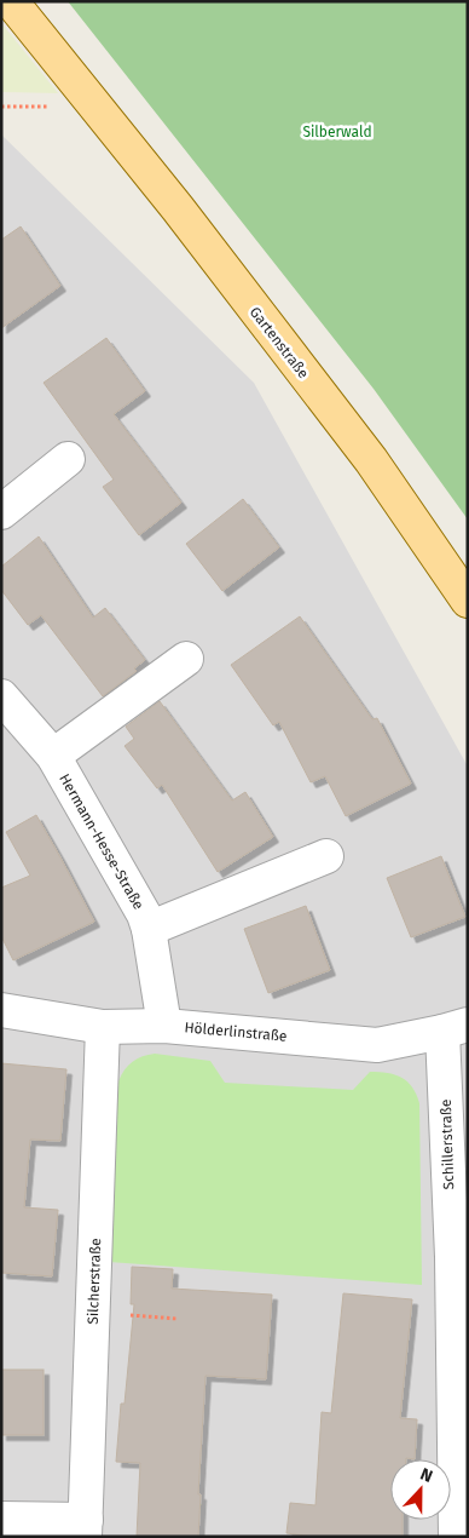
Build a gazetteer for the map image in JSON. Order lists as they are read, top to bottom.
{
  "streets": {
    "main road": ["Gartenstraße"],
    "street": [
      "Hermann-Hesse-Straße",
      "Hölderlinstraße",
      "Schillerstraße",
      "Silcherstraße"
    ]
  },
  "crossings": [
    ["Hermann-Hesse-Straße", "Hölderlinstraße"],
    ["Hölderlinstraße", "Schillerstraße"],
    ["Hölderlinstraße", "Silcherstraße"]
  ],
  "parks": ["Silberwald"],
  "north": "top"
}
